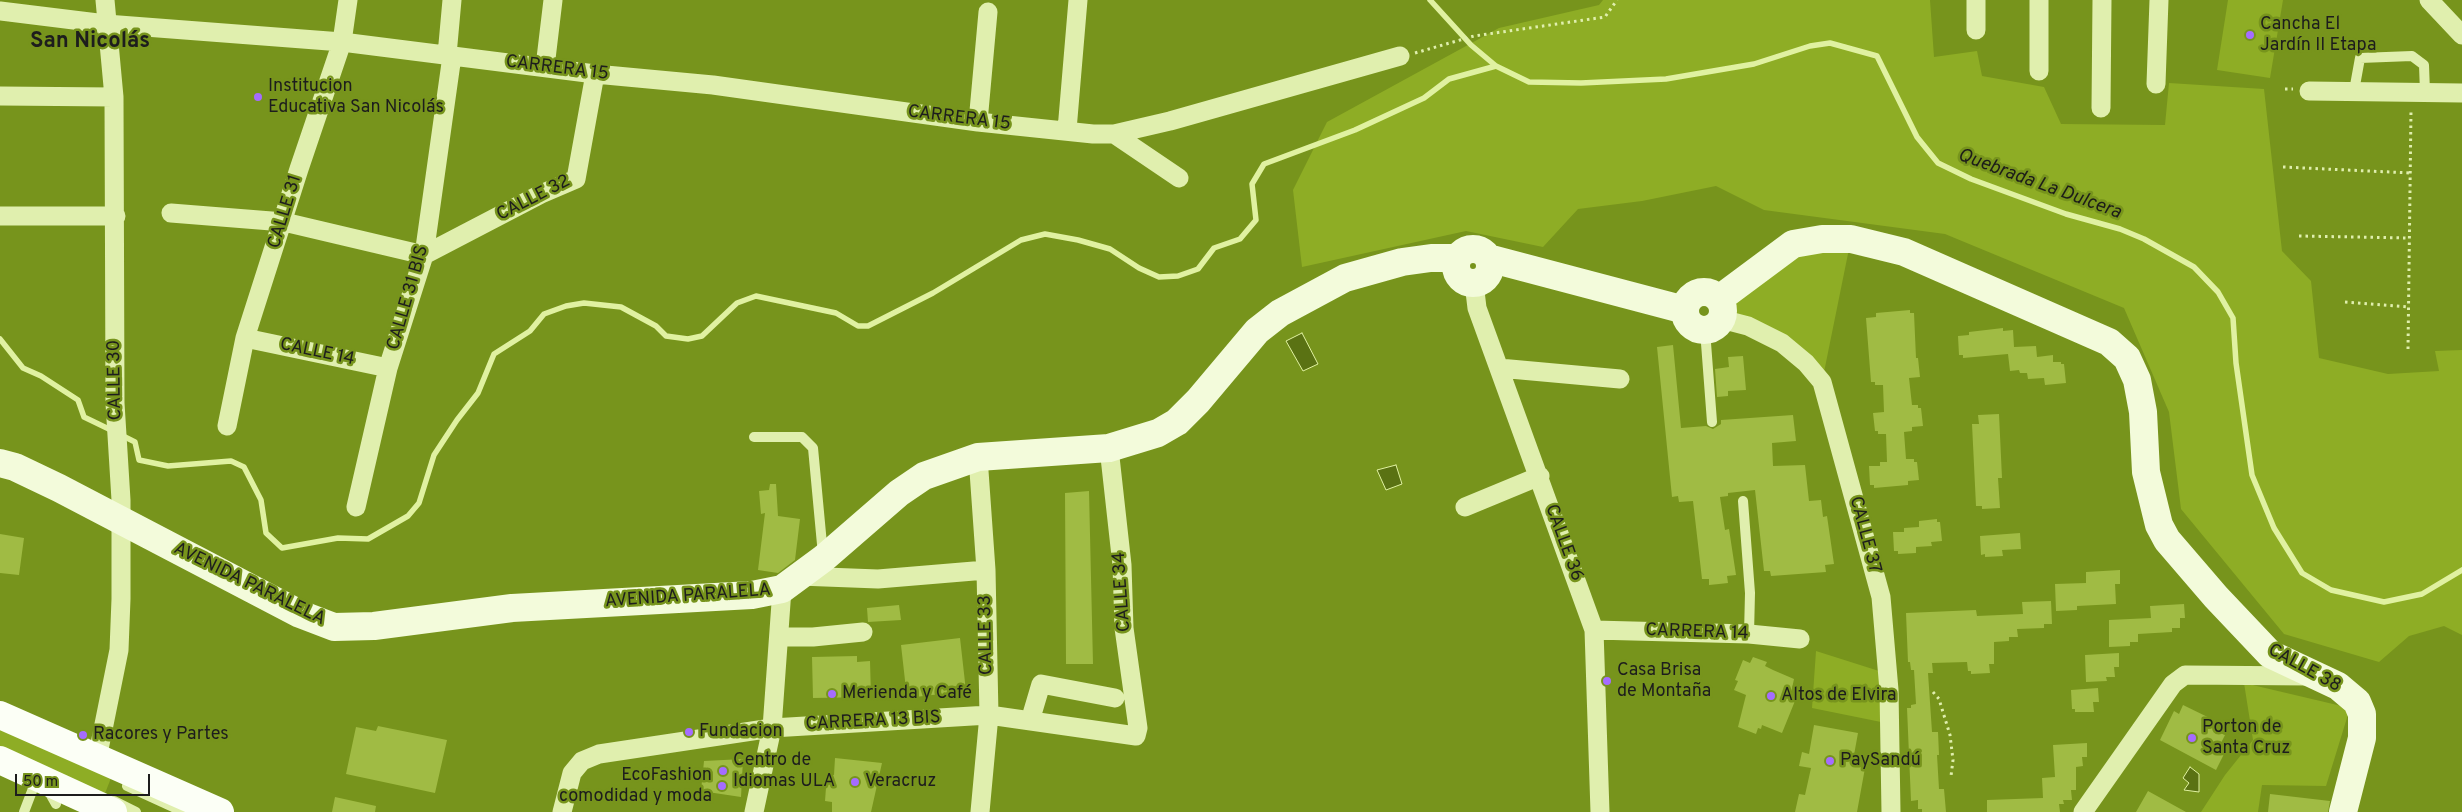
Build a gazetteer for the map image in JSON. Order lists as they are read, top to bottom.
{
  "streets": {
    "main road": ["AVENIDA PARALELA", "CALLE 38"],
    "street": [
      "CARRERA 15",
      "CALLE 32",
      "CALLE 31",
      "CALLE 31 BIS",
      "CALLE 14",
      "CALLE 30",
      "CALLE 37",
      "CALLE 36",
      "CALLE 34",
      "CARRERA 14",
      "CALLE 33",
      "CARRERA 13 BIS"
    ]
  },
  "crossings": [
    ["CARRERA 15", "CALLE 32"],
    ["CARRERA 15", "CALLE 31"],
    ["CARRERA 15", "CALLE 31 BIS"],
    ["CARRERA 15", "CALLE 30"],
    ["CALLE 32", "CALLE 31 BIS"],
    ["CALLE 31", "CALLE 14"],
    ["CALLE 31 BIS", "CALLE 14"],
    ["CALLE 37", "CALLE 38"],
    ["CALLE 36", "AVENIDA PARALELA"],
    ["CALLE 36", "CARRERA 14"],
    ["AVENIDA PARALELA", "CALLE 34"],
    ["AVENIDA PARALELA", "CALLE 33"],
    ["CALLE 34", "CARRERA 13 BIS"],
    ["CALLE 33", "CARRERA 13 BIS"]
  ],
  "districts": ["San Nicolás"],
  "water": ["Quebrada La Dulcera"],
  "places": [
    "Cancha El Jardín II Etapa",
    "Institucion Educativa San Nicolás",
    "Casa Brisa de Montaña",
    "Merienda y Café",
    "Altos de Elvira",
    "Fundacion",
    "Racores y Partes",
    "Porton de Santa Cruz",
    "PaySandú",
    "Centro de Idiomas ULA",
    "Veracruz",
    "EcoFashion comodidad y moda"
  ],
  "scale_bar": "50 m"
}
